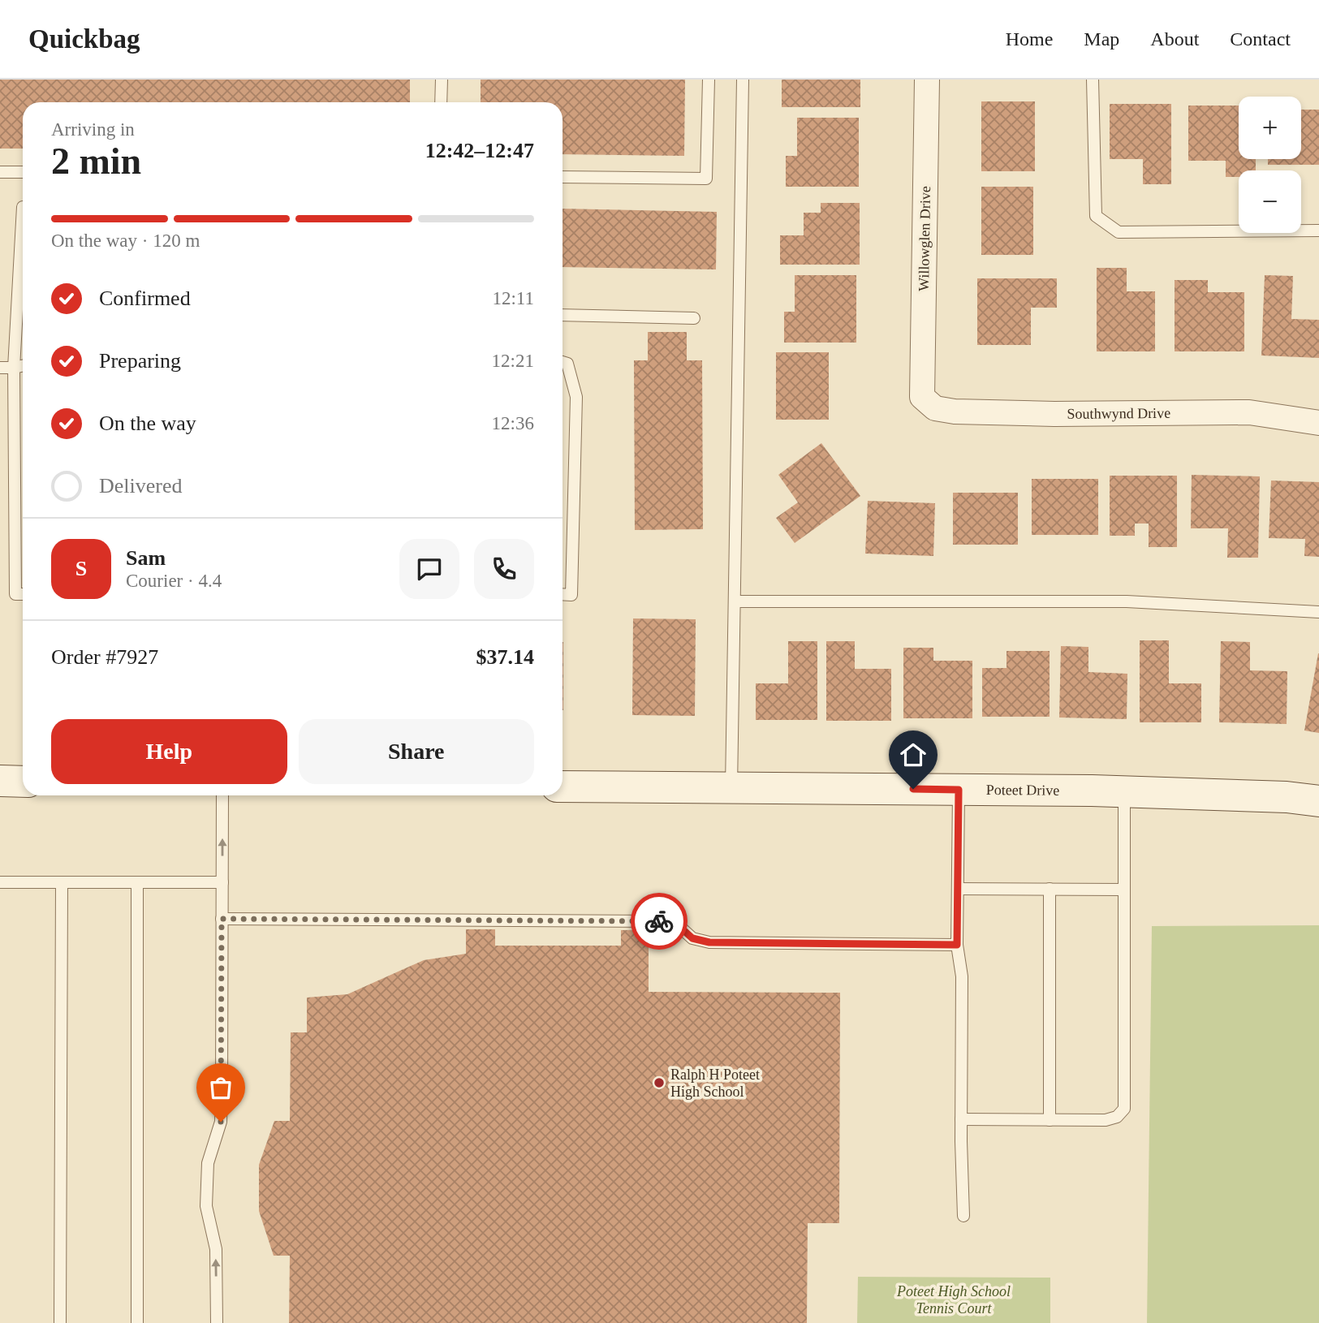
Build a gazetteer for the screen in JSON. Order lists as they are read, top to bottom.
{
  "streets": {
    "street": ["Willowglen Drive", "Southwynd Drive", "Poteet Drive"]
  },
  "crossings": [
    ["Willowglen Drive", "Southwynd Drive"]
  ],
  "parks": ["Poteet High School Tennis Court"],
  "places": ["Ralph H Poteet High School"],
  "page": {
    "header": "Quickbag",
    "nav": [
      "Home",
      "Map",
      "About",
      "Contact"
    ],
    "map_buttons": ["+", "−"],
    "heading": ["2 min", "Arriving in", "12:42–12:47"],
    "panel": [
      "Sam",
      "Courier · 4.4",
      "Order #7927",
      "$37.14"
    ],
    "bar": "On the way · 120 m",
    "list": [
      ["Confirmed", "12:11"],
      ["Preparing", "12:21"],
      ["On the way", "12:36"],
      "Delivered"
    ],
    "round": "S",
    "buttons": ["Help", "Share"]
  }
}
